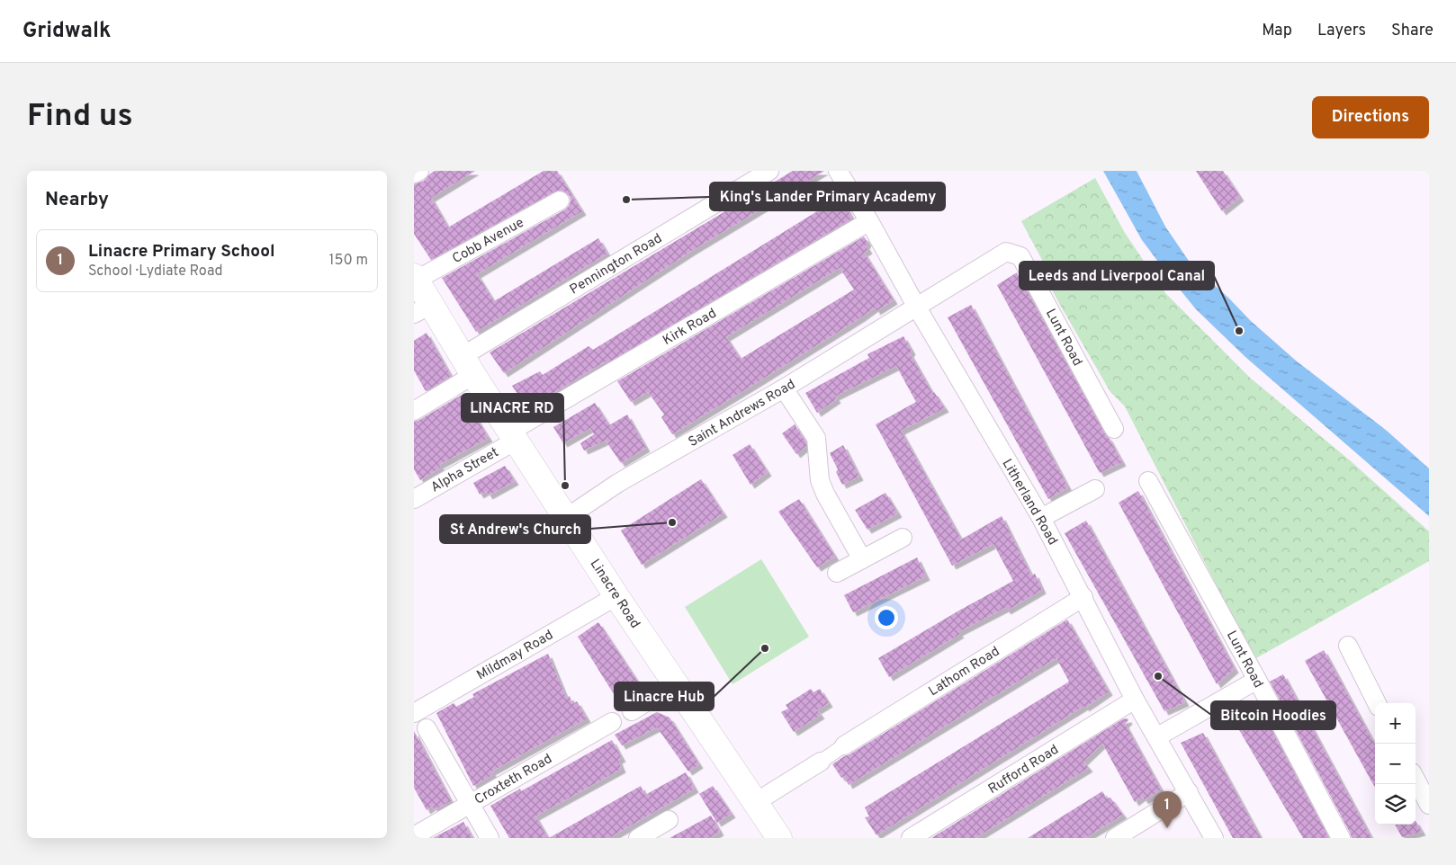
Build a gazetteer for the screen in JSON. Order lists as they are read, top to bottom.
{
  "streets": {
    "main road": ["Linacre Road"],
    "street": [
      "Cobb Avenue",
      "Pennington Road",
      "Kirk Road",
      "Lunt Road",
      "Saint Andrews Road",
      "Alpha Street",
      "Litherland Road",
      "Mildmay Road",
      "Lathom Road",
      "Rufford Road",
      "Croxteth Road"
    ]
  },
  "crossings": [
    ["Cobb Avenue", "Linacre Road"],
    ["Pennington Road", "Linacre Road"],
    ["Kirk Road", "Alpha Street"],
    ["Kirk Road", "Litherland Road"],
    ["Kirk Road", "Linacre Road"],
    ["Lunt Road", "Saint Andrews Road"],
    ["Lunt Road", "Litherland Road"],
    ["Saint Andrews Road", "Litherland Road"],
    ["Saint Andrews Road", "Linacre Road"],
    ["Alpha Street", "Linacre Road"],
    ["Litherland Road", "Lathom Road"],
    ["Litherland Road", "Rufford Road"],
    ["Linacre Road", "Mildmay Road"]
  ],
  "places": [
    "King's Lander Primary Academy",
    "Leeds and Liverpool Canal",
    "LINACRE RD",
    "St Andrew's Church",
    "Linacre Hub",
    "Bitcoin Hoodies"
  ],
  "page": {
    "header": "Gridwalk",
    "nav": ["Map", "Layers", "Share"],
    "buttons": "Directions",
    "title": "Find us",
    "heading": "Nearby",
    "list": [
      {
        "mark": "1",
        "name": "Linacre Primary School",
        "note": "School · Lydiate Road",
        "value": "150 m"
      }
    ],
    "map_buttons": ["+", "−"],
    "pins": "1"
  }
}
